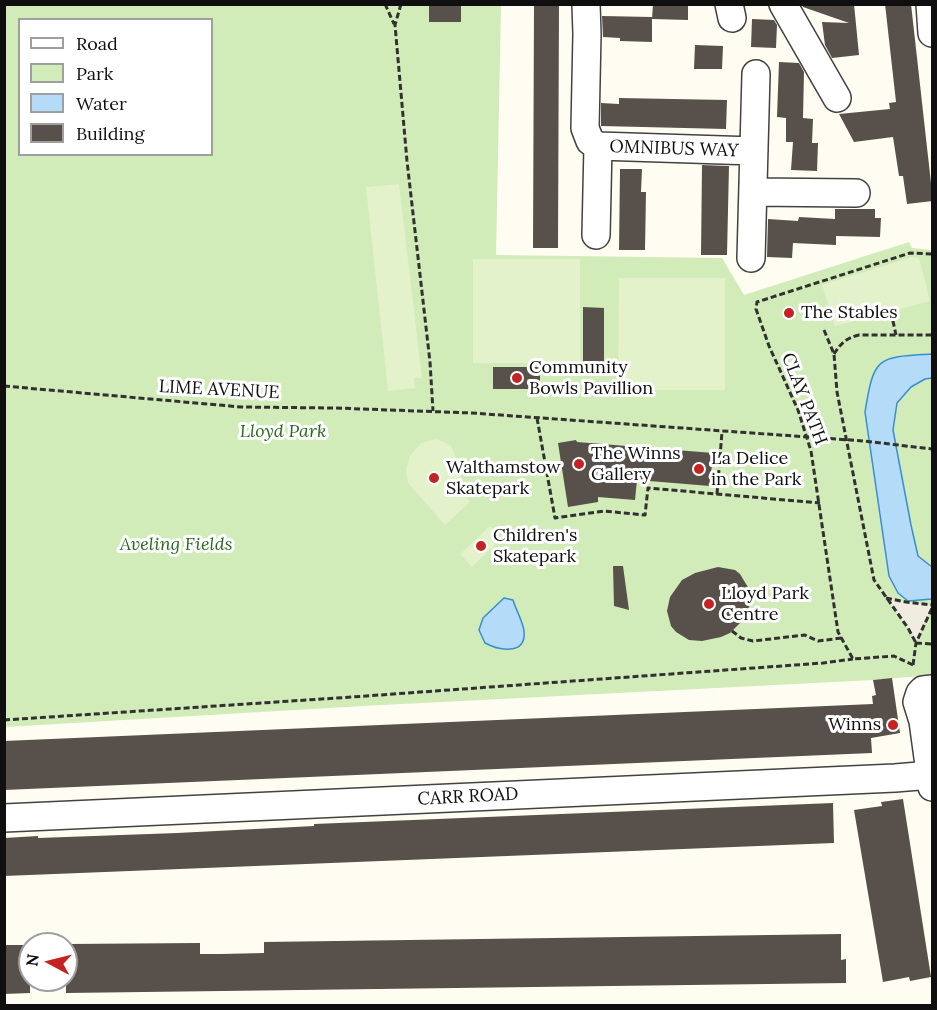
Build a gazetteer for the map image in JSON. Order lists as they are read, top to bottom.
{
  "streets": {
    "street": ["OMNIBUS WAY", "CARR ROAD"],
    "path": ["LIME AVENUE", "CLAY PATH"]
  },
  "crossings": [
    ["LIME AVENUE", "CLAY PATH"]
  ],
  "parks": ["Lloyd Park", "Aveling Fields"],
  "places": [
    "The Stables",
    "Community Bowls Pavillion",
    "The Winns Gallery",
    "La Delice in the Park",
    "Walthamstow Skatepark",
    "Children's Skatepark",
    "Lloyd Park Centre",
    "Winns"
  ],
  "legend": [
    "Road",
    "Park",
    "Water",
    "Building"
  ],
  "north": "left"
}
